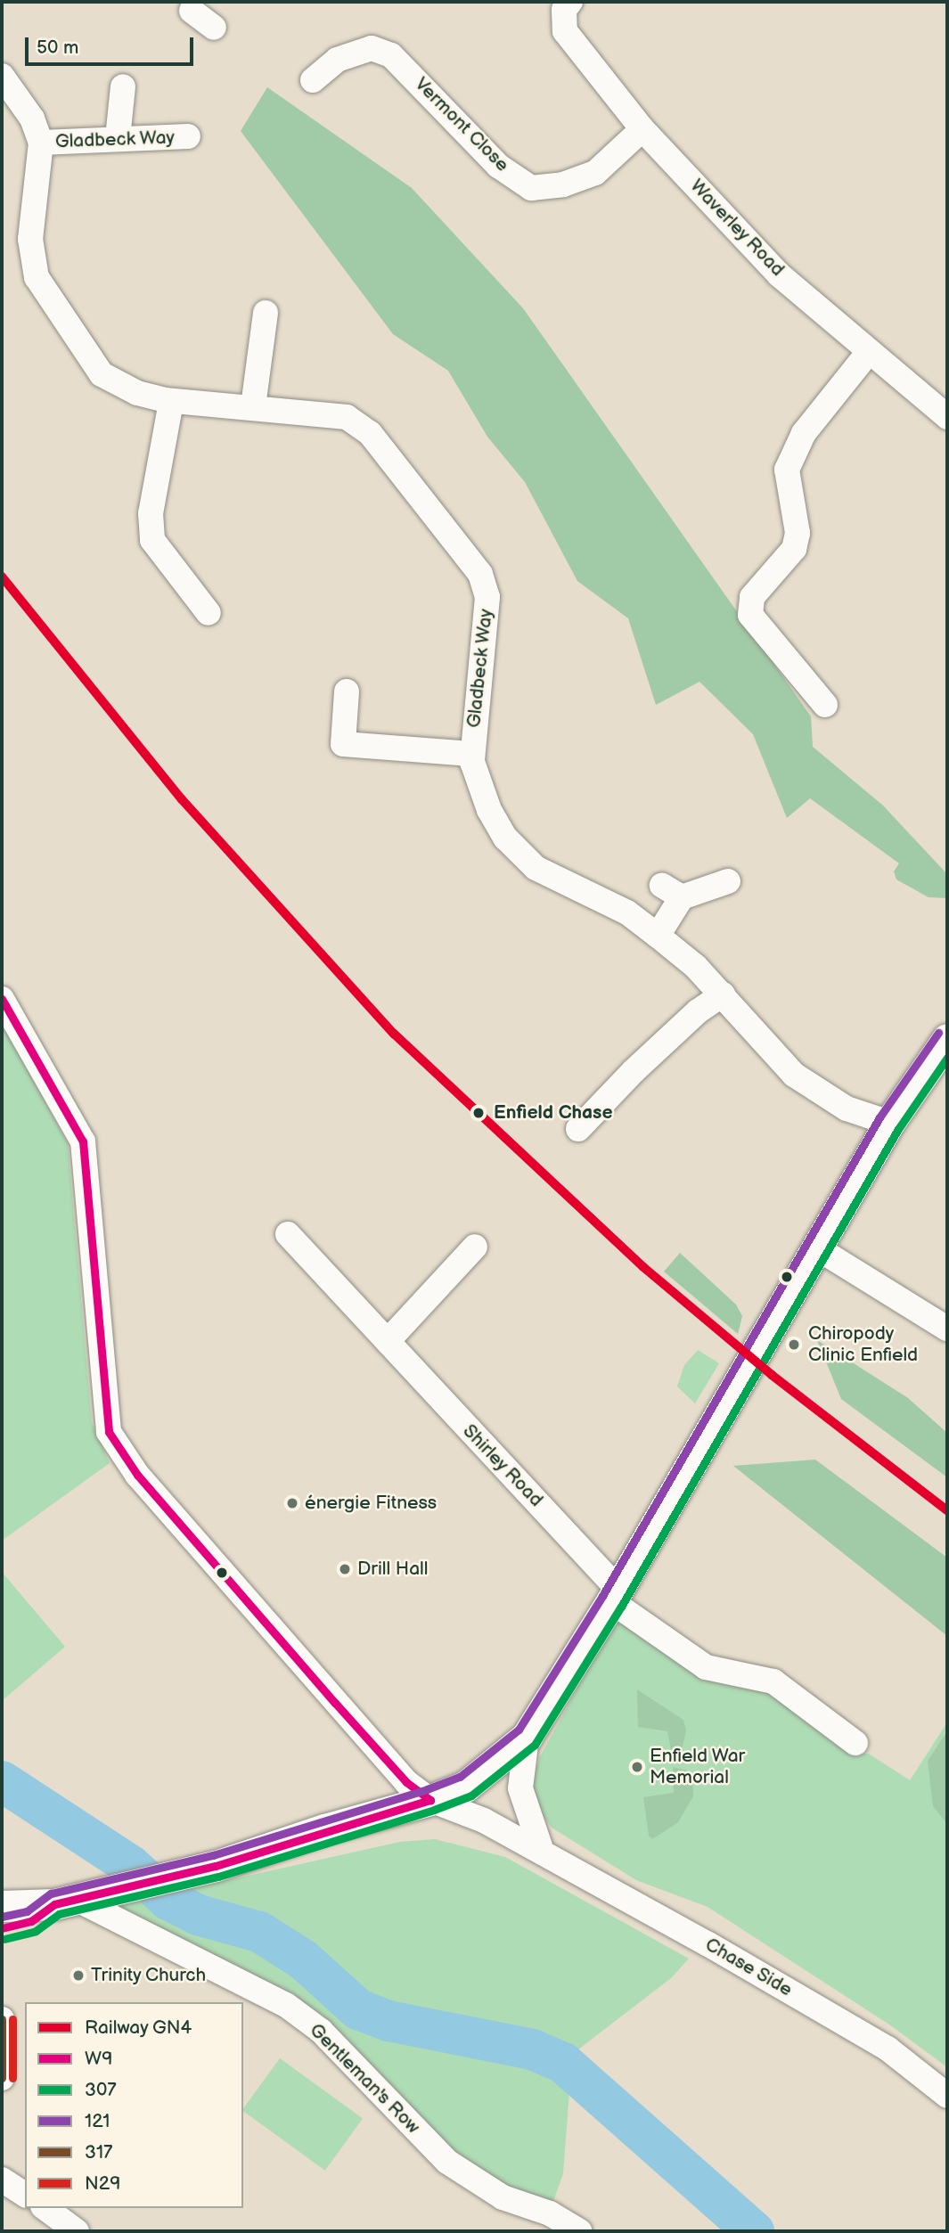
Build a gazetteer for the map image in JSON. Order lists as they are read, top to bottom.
{
  "streets": {
    "street": [
      "Vermont Close",
      "Gladbeck Way",
      "Waverley Road",
      "Shirley Road",
      "Chase Side",
      "Gentleman's Row"
    ]
  },
  "crossings": [
    ["Vermont Close", "Waverley Road"]
  ],
  "places": [
    "Enfield Chase",
    "Chiropody Clinic Enfield",
    "énergie Fitness",
    "Drill Hall",
    "Enfield War Memorial",
    "Trinity Church"
  ],
  "lines": [
    "rail line GN4",
    "transit line W9",
    "transit line 121",
    "transit line 307",
    "transit line 317",
    "transit line N29"
  ],
  "legend": [
    "Railway GN4",
    "W9",
    "307",
    "121",
    "317",
    "N29"
  ],
  "scale_bar": "50 m"
}
